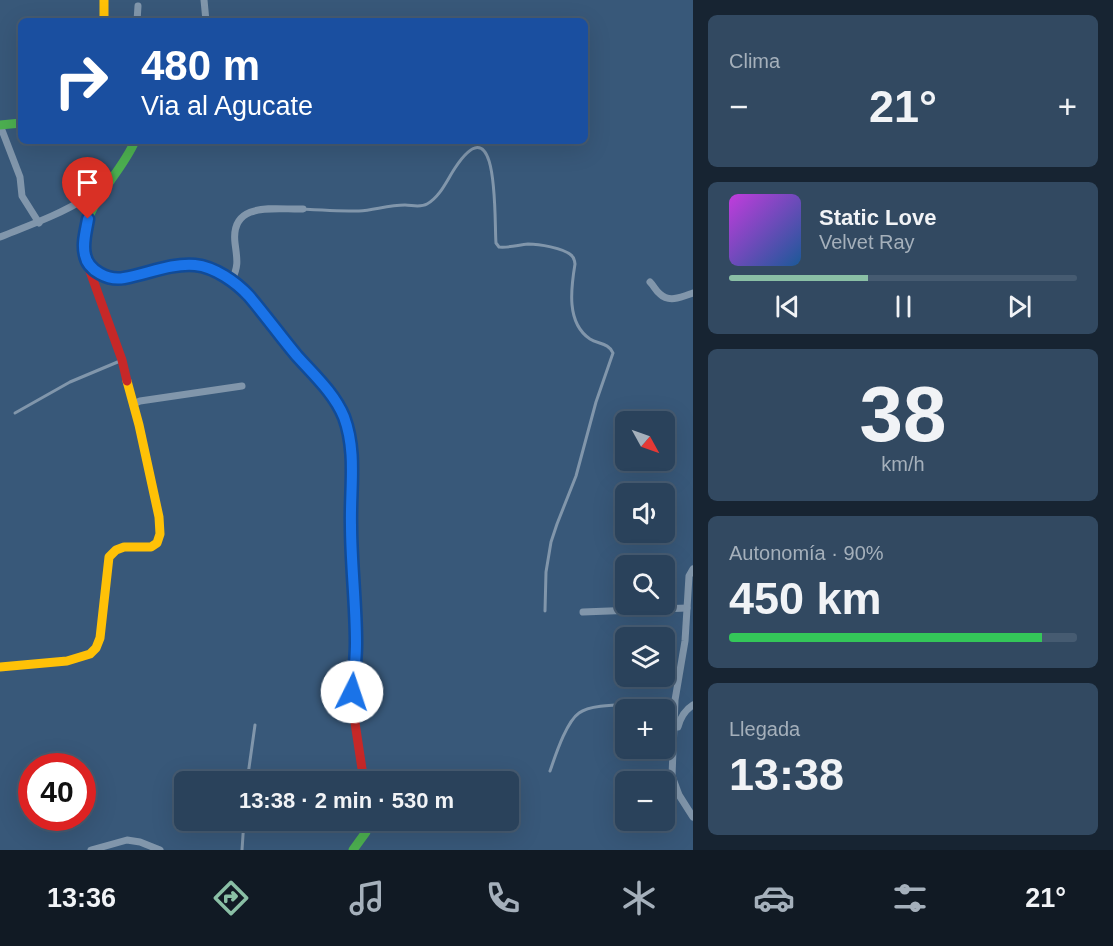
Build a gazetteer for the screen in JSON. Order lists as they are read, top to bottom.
{
  "north": "bottom right",
  "page": {
    "tile": [
      "Clima",
      ["38", "km/h"],
      ["Autonomía · 90%", "450 km"],
      ["Llegada", "13:38"]
    ],
    "turn": ["480 m", "Via al Agucate"],
    "heat": ["−", "21°", "+"],
    "song": ["Static Love", "Velvet Ray"],
    "map_buttons": ["+", "−"],
    "limit": "40",
    "trip": "13:38 · 2 min · 530 m",
    "tabs": ["13:36", "21°"]
  }
}
